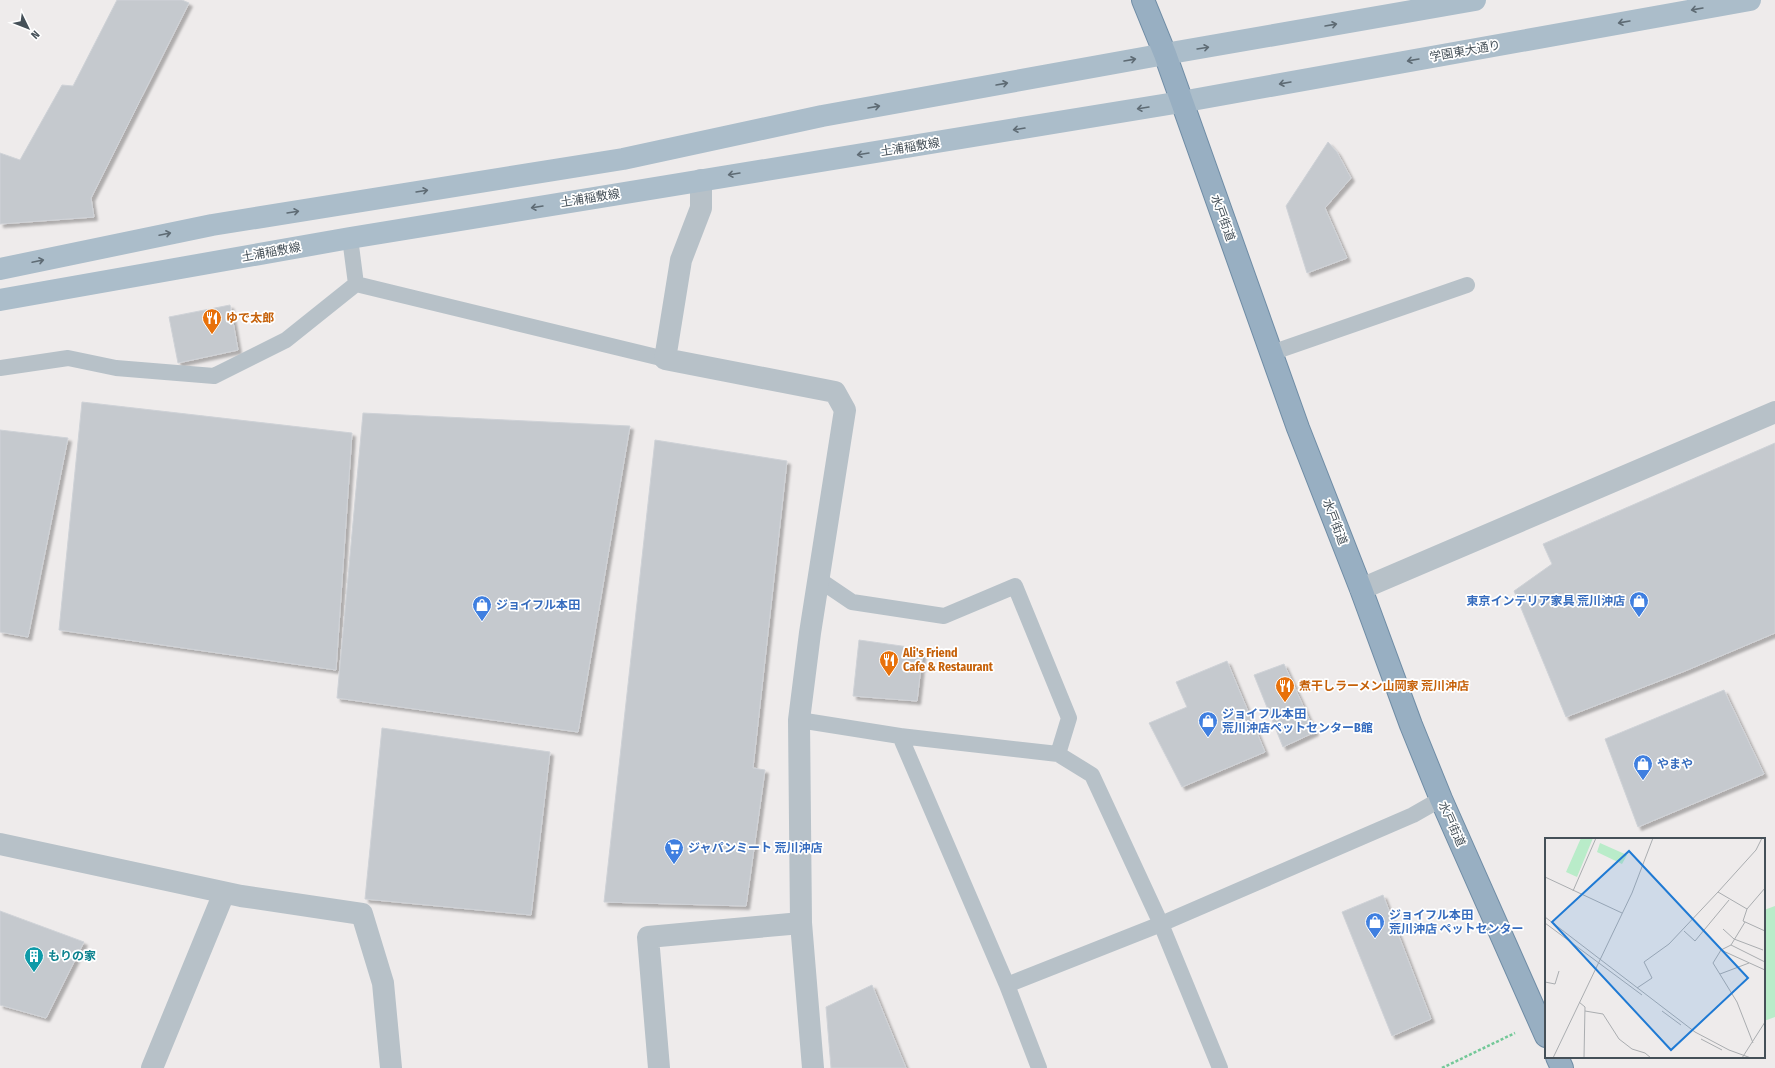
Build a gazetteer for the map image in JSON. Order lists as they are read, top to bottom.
{
  "streets": {
    "highway": ["水戸街道"],
    "main road": ["学園東大通り", "土浦稲敷線"]
  },
  "crossings": [
    ["学園東大通り", "土浦稲敷線"],
    ["学園東大通り", "水戸街道"],
    ["土浦稲敷線", "水戸街道"]
  ],
  "places": {
    "restaurant": ["ゆで太郎", "Ali's Friend Cafe & Restaurant", "煮干しラーメン山岡家 荒川沖店"],
    "shop": [
      "東京インテリア家具 荒川沖店",
      "ジョイフル本田",
      "ジョイフル本田 荒川沖店ペットセンターB館",
      "やまや",
      "ジョイフル本田 荒川沖店 ペットセンター"
    ],
    "supermarket": ["ジャパンミート 荒川沖店"],
    "building": ["もりの家"]
  },
  "north": "bottom right"
}
